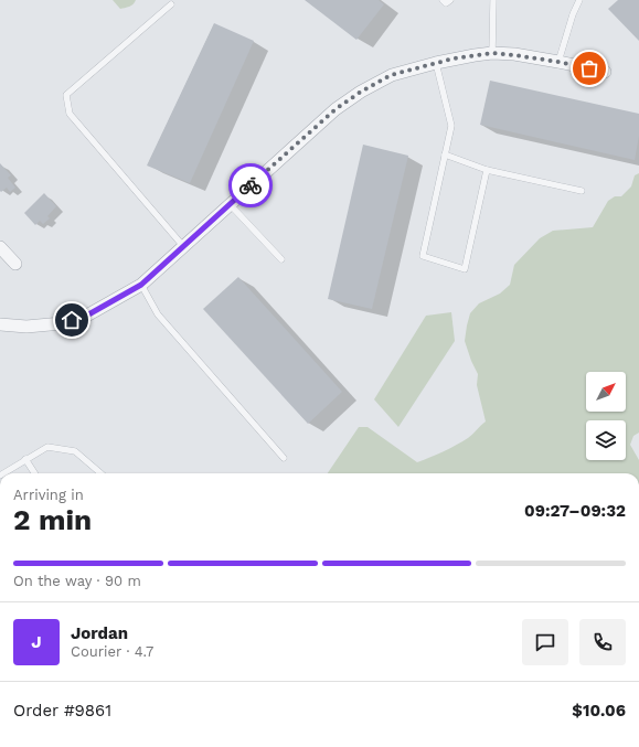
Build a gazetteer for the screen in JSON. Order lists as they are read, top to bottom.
{
  "north": "top right",
  "page": {
    "heading": ["2 min", "Arriving in", "09:27–09:32"],
    "panel": [
      "Jordan",
      "Courier · 4.7",
      "Order #9861",
      "$10.06"
    ],
    "bar": "On the way · 90 m",
    "round": "J"
  }
}
